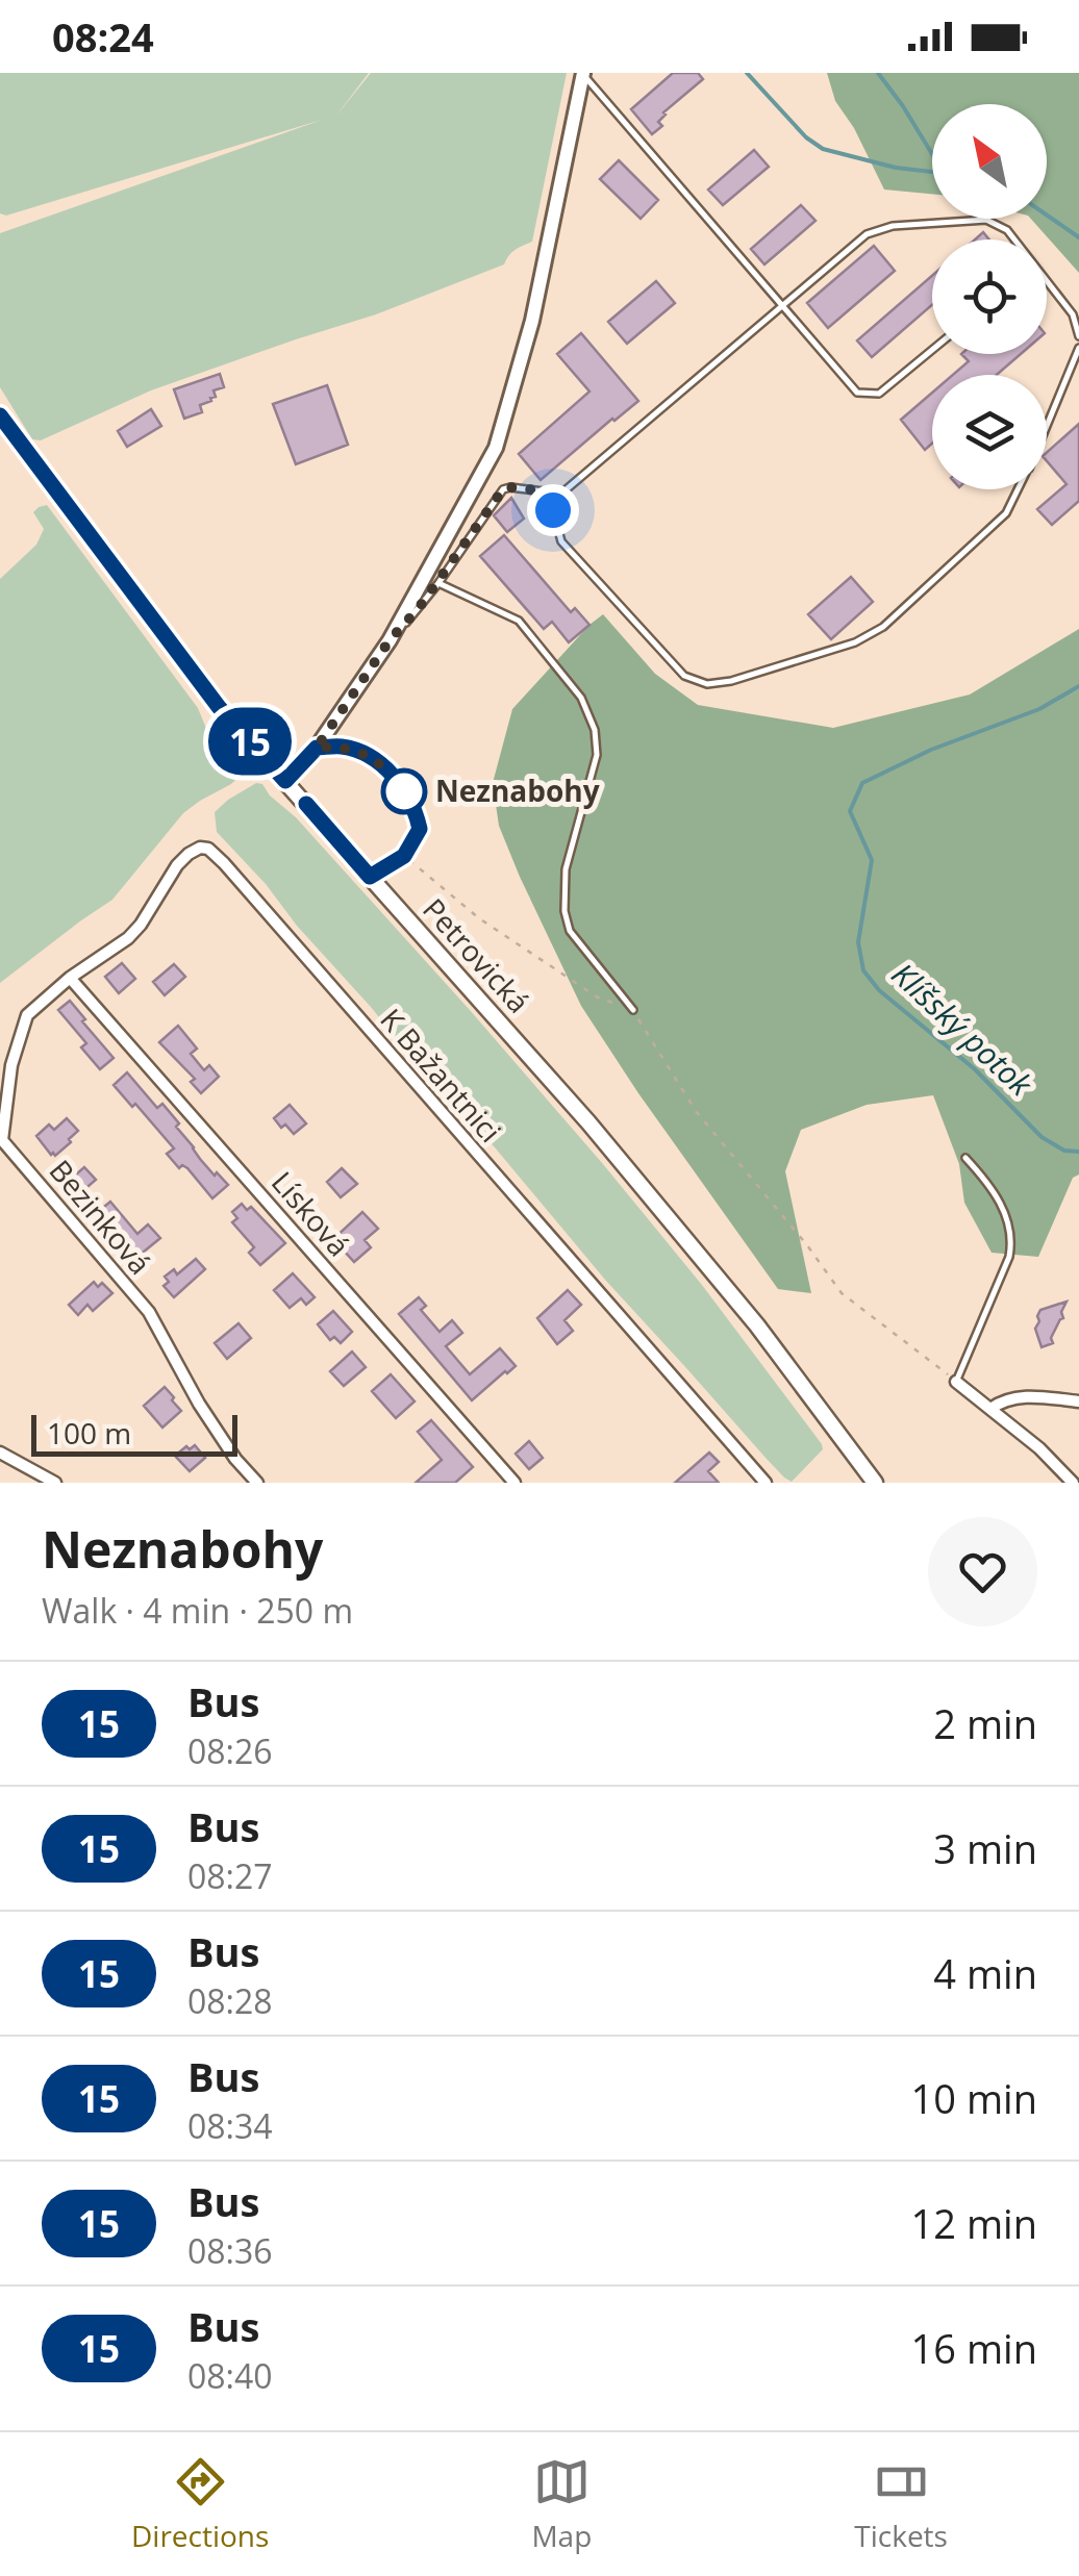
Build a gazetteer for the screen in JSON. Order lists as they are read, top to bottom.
{
  "streets": {
    "main road": ["Petrovická"],
    "street": ["K Bažantnici", "Lísková", "Bezinková"]
  },
  "crossings": [
    ["K Bažantnici", "Lísková"],
    ["K Bažantnici", "Bezinková"],
    ["Lísková", "Bezinková"]
  ],
  "water": ["Klíšský potok"],
  "places": ["Neznabohy"],
  "lines": ["bus line 15"],
  "scale_bar": "100 m",
  "north": "top left",
  "page": {
    "status": "08:24",
    "on_map": "15",
    "scale": "100 m",
    "heading": ["Neznabohy", "Walk · 4 min · 250 m"],
    "list": [
      {
        "mark": "15",
        "name": "Bus",
        "note": "08:26",
        "value": "2 min"
      },
      {
        "mark": "15",
        "name": "Bus",
        "note": "08:27",
        "value": "3 min"
      },
      {
        "mark": "15",
        "name": "Bus",
        "note": "08:28",
        "value": "4 min"
      },
      {
        "mark": "15",
        "name": "Bus",
        "note": "08:34",
        "value": "10 min"
      },
      {
        "mark": "15",
        "name": "Bus",
        "note": "08:36",
        "value": "12 min"
      },
      {
        "mark": "15",
        "name": "Bus",
        "note": "08:40",
        "value": "16 min"
      }
    ],
    "tabs": ["Directions", "Map", "Tickets"]
  }
}
